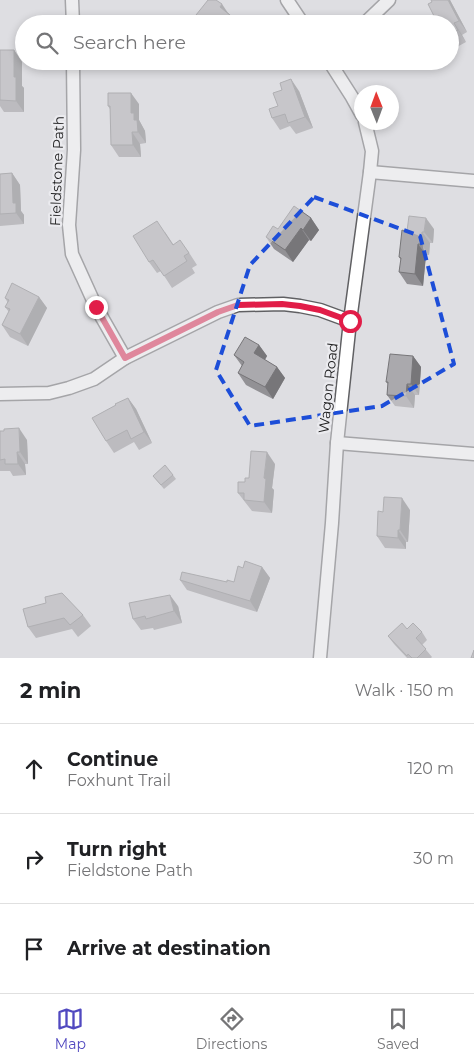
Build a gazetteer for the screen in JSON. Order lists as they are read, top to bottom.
{
  "streets": {
    "street": ["Fieldstone Path", "Wagon Road"]
  },
  "north": "top",
  "page": {
    "search": "Search here",
    "heading": ["2 min", "Walk · 150 m"],
    "list": [
      ["Continue", "Foxhunt Trail", "120 m"],
      ["Turn right", "Fieldstone Path", "30 m"],
      "Arrive at destination"
    ],
    "nav": ["Map", "Directions", "Saved"]
  }
}
